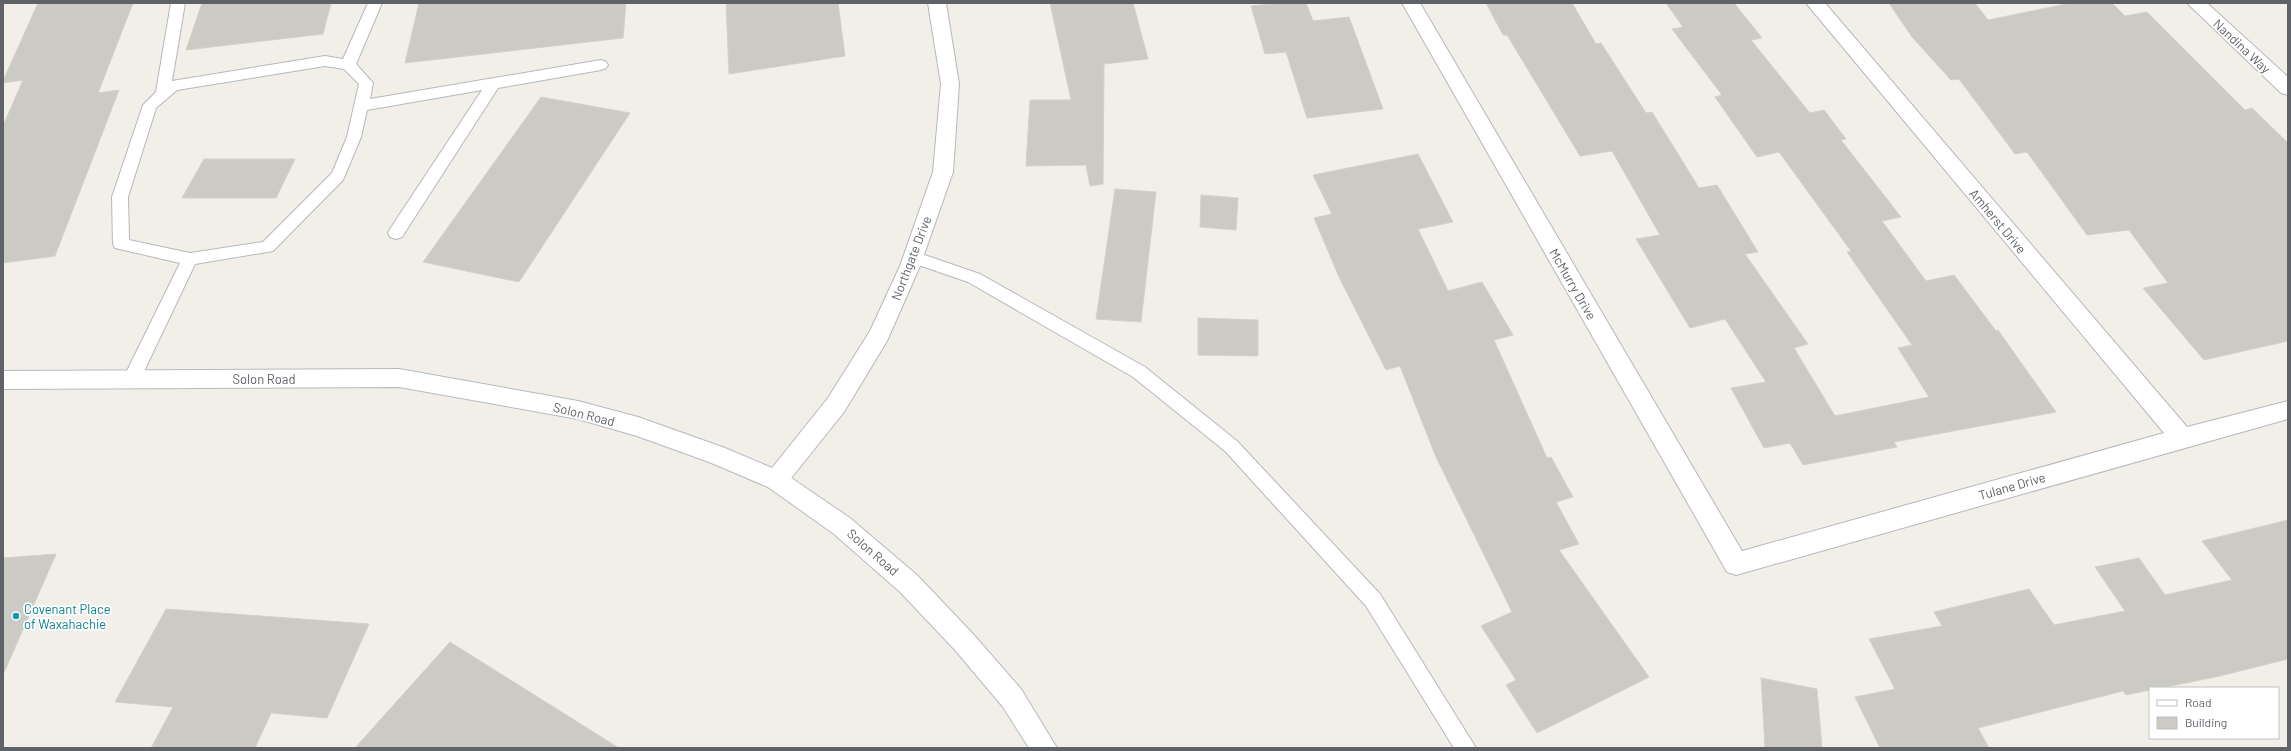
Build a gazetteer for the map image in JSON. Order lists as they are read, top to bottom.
{
  "streets": {
    "street": [
      "Nandina Way",
      "Amherst Drive",
      "Northgate Drive",
      "McMurry Drive",
      "Solon Road",
      "Tulane Drive"
    ]
  },
  "crossings": [
    ["Amherst Drive", "Tulane Drive"],
    ["Northgate Drive", "Solon Road"],
    ["McMurry Drive", "Tulane Drive"]
  ],
  "places": ["Covenant Place of Waxahachie"],
  "legend": ["Road", "Building"]
}
